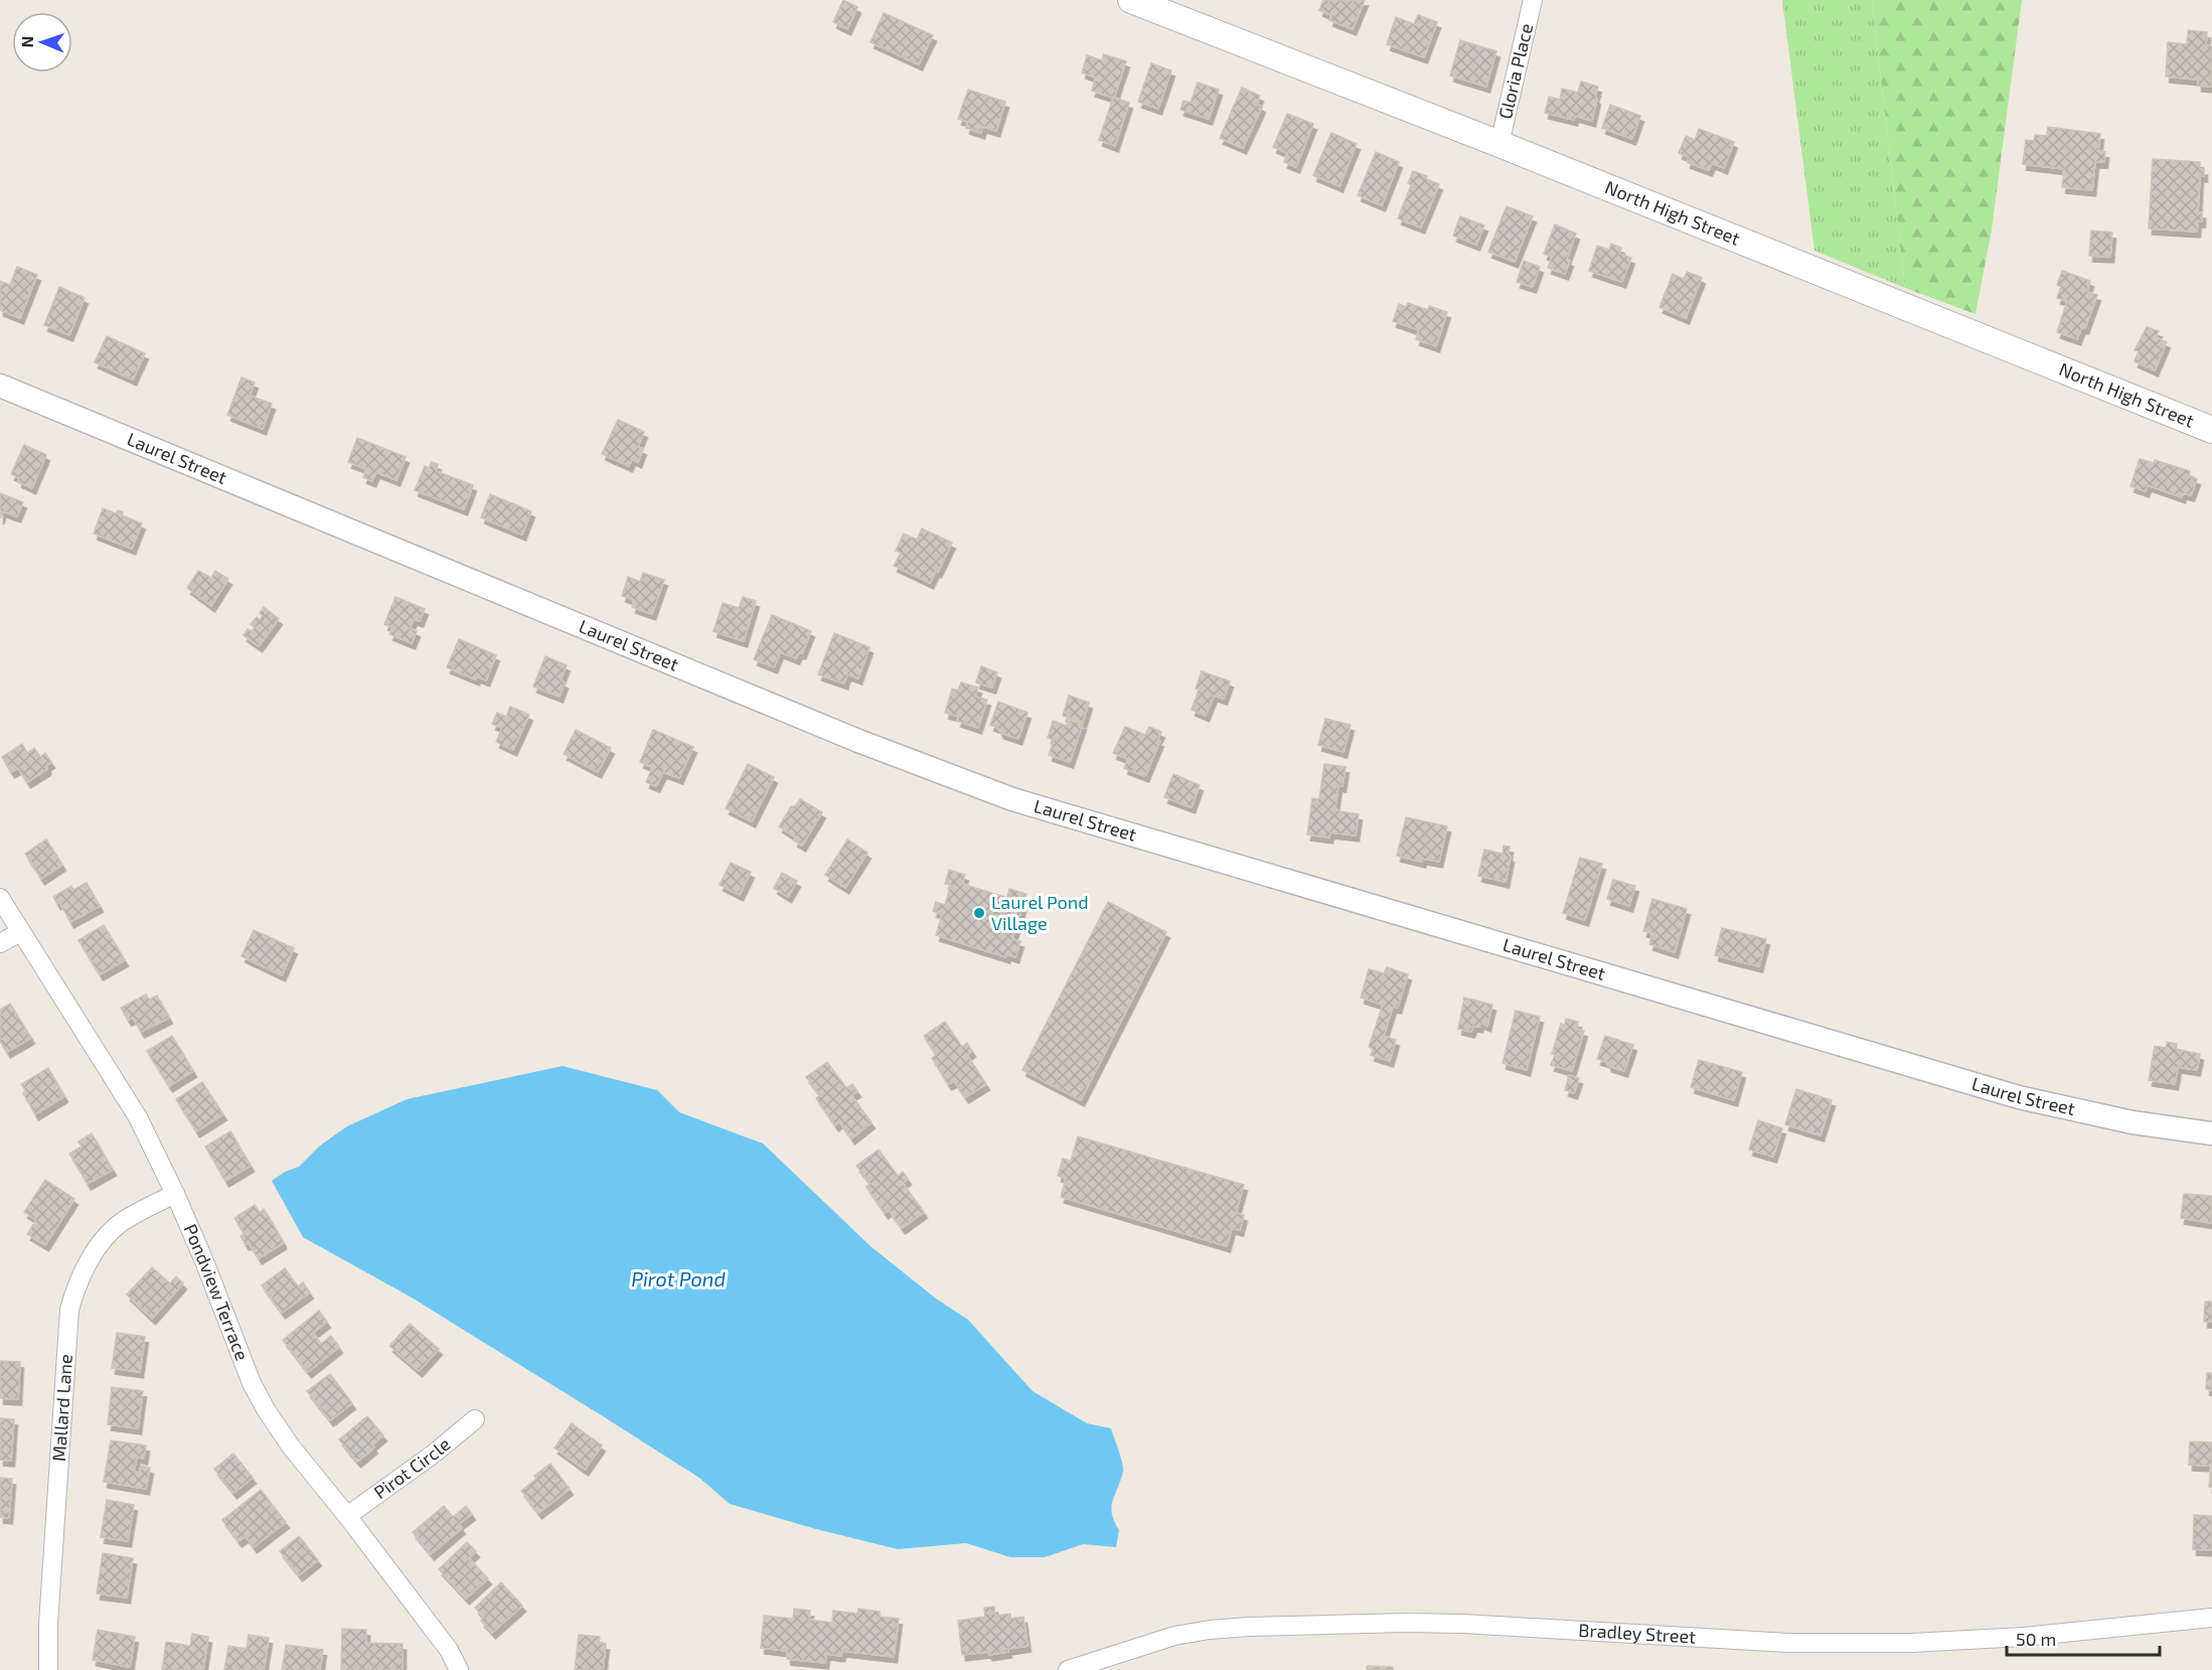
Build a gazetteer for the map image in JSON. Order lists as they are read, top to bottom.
{
  "streets": {
    "main road": ["North High Street"],
    "street": [
      "Gloria Place",
      "Laurel Street",
      "Pondview Terrace",
      "Mallard Lane",
      "Pirot Circle",
      "Bradley Street"
    ]
  },
  "crossings": [
    ["Gloria Place", "North High Street"],
    ["Pondview Terrace", "Mallard Lane"],
    ["Pondview Terrace", "Pirot Circle"]
  ],
  "water": ["Pirot Pond"],
  "places": ["Laurel Pond Village"],
  "scale_bar": "50 m",
  "north": "left"
}
